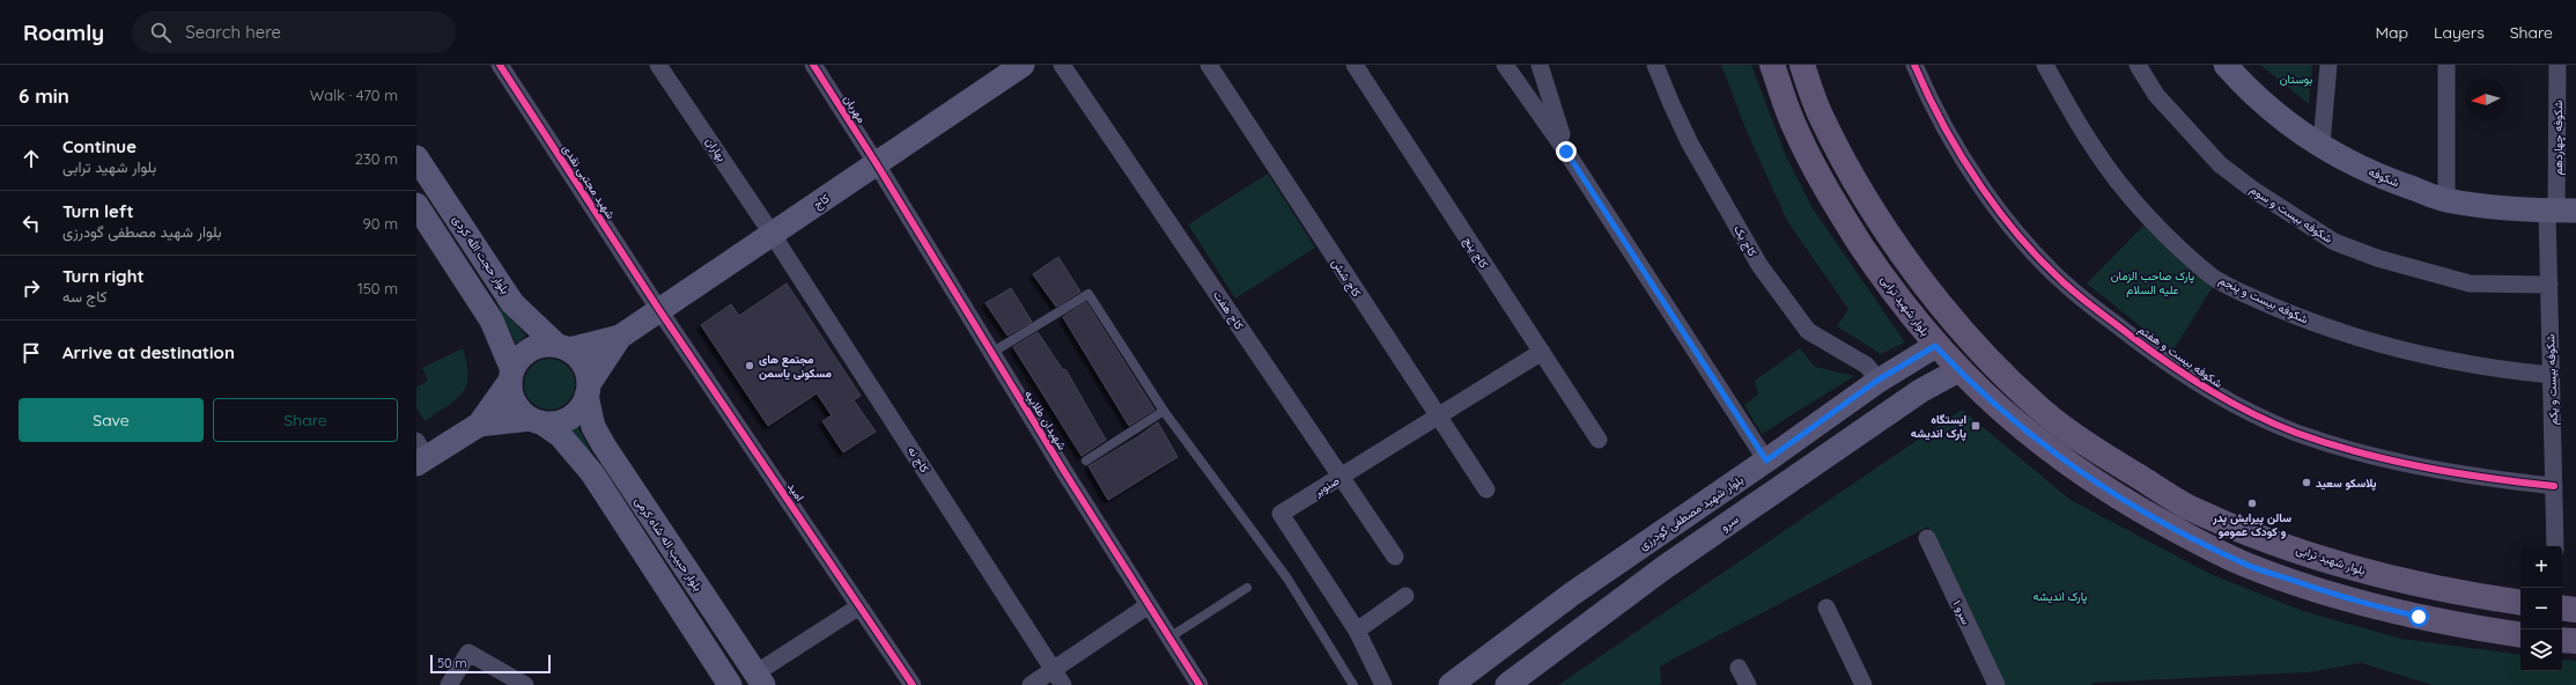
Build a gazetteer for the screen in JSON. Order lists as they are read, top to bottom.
{
  "streets": {
    "main road": [
      "شکوفه",
      "کاج",
      "بلوار حجت الله کردی",
      "بلوار شهید ترابی",
      "بلوار شهید مصطفی گودرزی",
      "سرو",
      "بلوار حبیب اله شاه کرمی"
    ],
    "street": [
      "مهربان",
      "شکوفه چهاردهم",
      "بهاران",
      "شهید مجتبی نقدی",
      "شکوفه بیست و سوم",
      "کاج یک",
      "کاج پنج",
      "کاج شش",
      "شکوفه بیست و پنجم",
      "کاج هفت",
      "شکوفه بیست و هفتم",
      "شکوفه بیست و یکم",
      "شهیدان طلاییه",
      "کاج نه",
      "صنوبر",
      "امید",
      "سرو ۱"
    ]
  },
  "crossings": [
    ["مهربان", "کاج"],
    ["مهربان", "شهیدان طلاییه"],
    ["شکوفه چهاردهم", "شکوفه"],
    ["شکوفه چهاردهم", "شکوفه بیست و یکم"],
    ["بهاران", "کاج"],
    ["بهاران", "کاج نه"],
    ["شکوفه", "شکوفه بیست و یکم"],
    ["شهید مجتبی نقدی", "کاج"],
    ["شهید مجتبی نقدی", "امید"],
    ["کاج", "بلوار حجت الله کردی"],
    ["کاج", "شهیدان طلاییه"],
    ["کاج", "کاج نه"],
    ["کاج", "امید"],
    ["کاج", "بلوار حبیب اله شاه کرمی"],
    ["شکوفه بیست و سوم", "شکوفه بیست و یکم"],
    ["کاج یک", "بلوار شهید مصطفی گودرزی"],
    ["کاج پنج", "صنوبر"],
    ["بلوار حجت الله کردی", "بلوار حبیب اله شاه کرمی"],
    ["کاج شش", "صنوبر"],
    ["شکوفه بیست و پنجم", "شکوفه بیست و یکم"],
    ["بلوار شهید ترابی", "بلوار شهید مصطفی گودرزی"],
    ["بلوار شهید ترابی", "سرو"],
    ["کاج هفت", "صنوبر"],
    ["شکوفه بیست و هفتم", "شکوفه بیست و یکم"]
  ],
  "parks": ["بوستان", "پارک صاحب الزمان علیه السلام", "پارک اندیشه"],
  "places": {
    "other": ["مجتمع های مسکونی یاسمن", "پلاسکو سعید", "سالن پیرایش پدر و کودک عمومو"],
    "transit": ["ایستگاه پارک اندیشه"]
  },
  "scale_bar": "50 m",
  "north": "left",
  "page": {
    "header": "Roamly",
    "search": "Search here",
    "nav": ["Map", "Layers", "Share"],
    "heading": ["6 min", "Walk · 470 m"],
    "list": [
      ["Continue", "بلوار شهید ترابی", "230 m"],
      ["Turn left", "بلوار شهید مصطفی گودرزی", "90 m"],
      ["Turn right", "کاج سه", "150 m"],
      "Arrive at destination"
    ],
    "buttons": ["Save", "Share"],
    "map_buttons": ["+", "−"],
    "scale": "50 m"
  }
}
